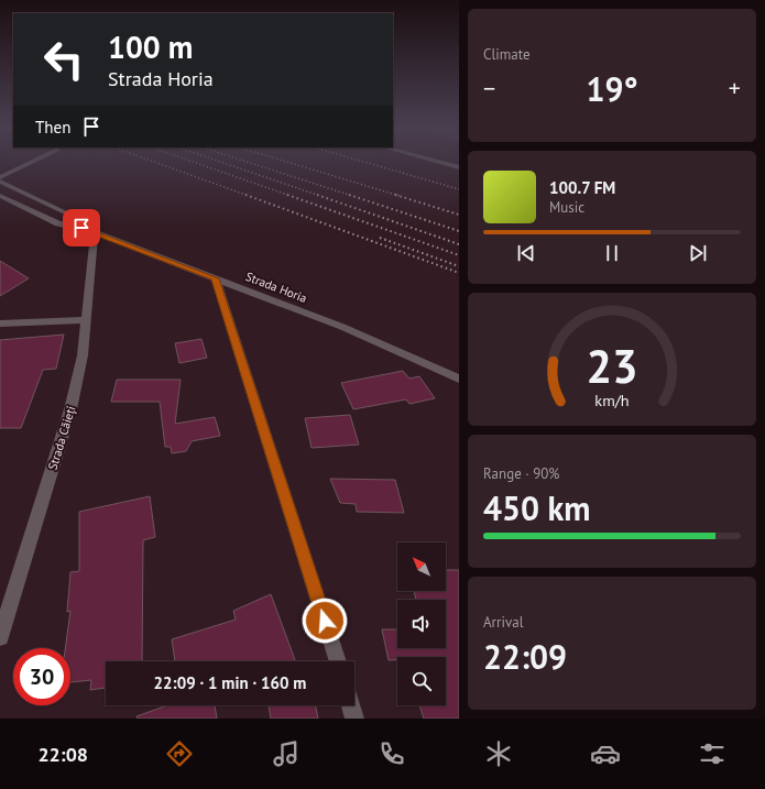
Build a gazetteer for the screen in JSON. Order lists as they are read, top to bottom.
{
  "streets": {
    "street": ["Strada Horia", "Strada Căieți"]
  },
  "crossings": [
    ["Strada Horia", "Strada Căieți"]
  ],
  "north": "top left",
  "page": {
    "tile": [
      "Climate",
      ["Range · 90%", "450 km"],
      ["Arrival", "22:09"]
    ],
    "turn": ["100 m", "Strada Horia"],
    "heat": ["−", "19°", "+"],
    "then": "Then",
    "song": ["100.7 FM", "Music"],
    "limit": "30",
    "trip": "22:09 · 1 min · 160 m",
    "tabs": "22:08",
    "gauge": ["23", "km/h"]
  }
}
